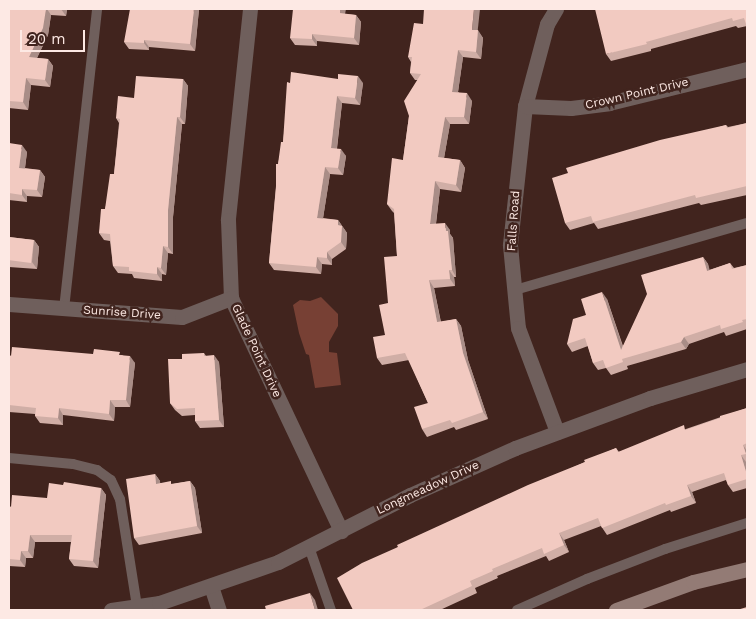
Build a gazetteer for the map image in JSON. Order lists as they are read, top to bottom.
{
  "streets": {
    "street": [
      "Crown Point Drive",
      "Falls Road",
      "Sunrise Drive",
      "Glade Point Drive",
      "Longmeadow Drive"
    ]
  },
  "crossings": [
    ["Crown Point Drive", "Falls Road"],
    ["Falls Road", "Longmeadow Drive"],
    ["Sunrise Drive", "Glade Point Drive"],
    ["Glade Point Drive", "Longmeadow Drive"]
  ],
  "scale_bar": "20 m"
}
